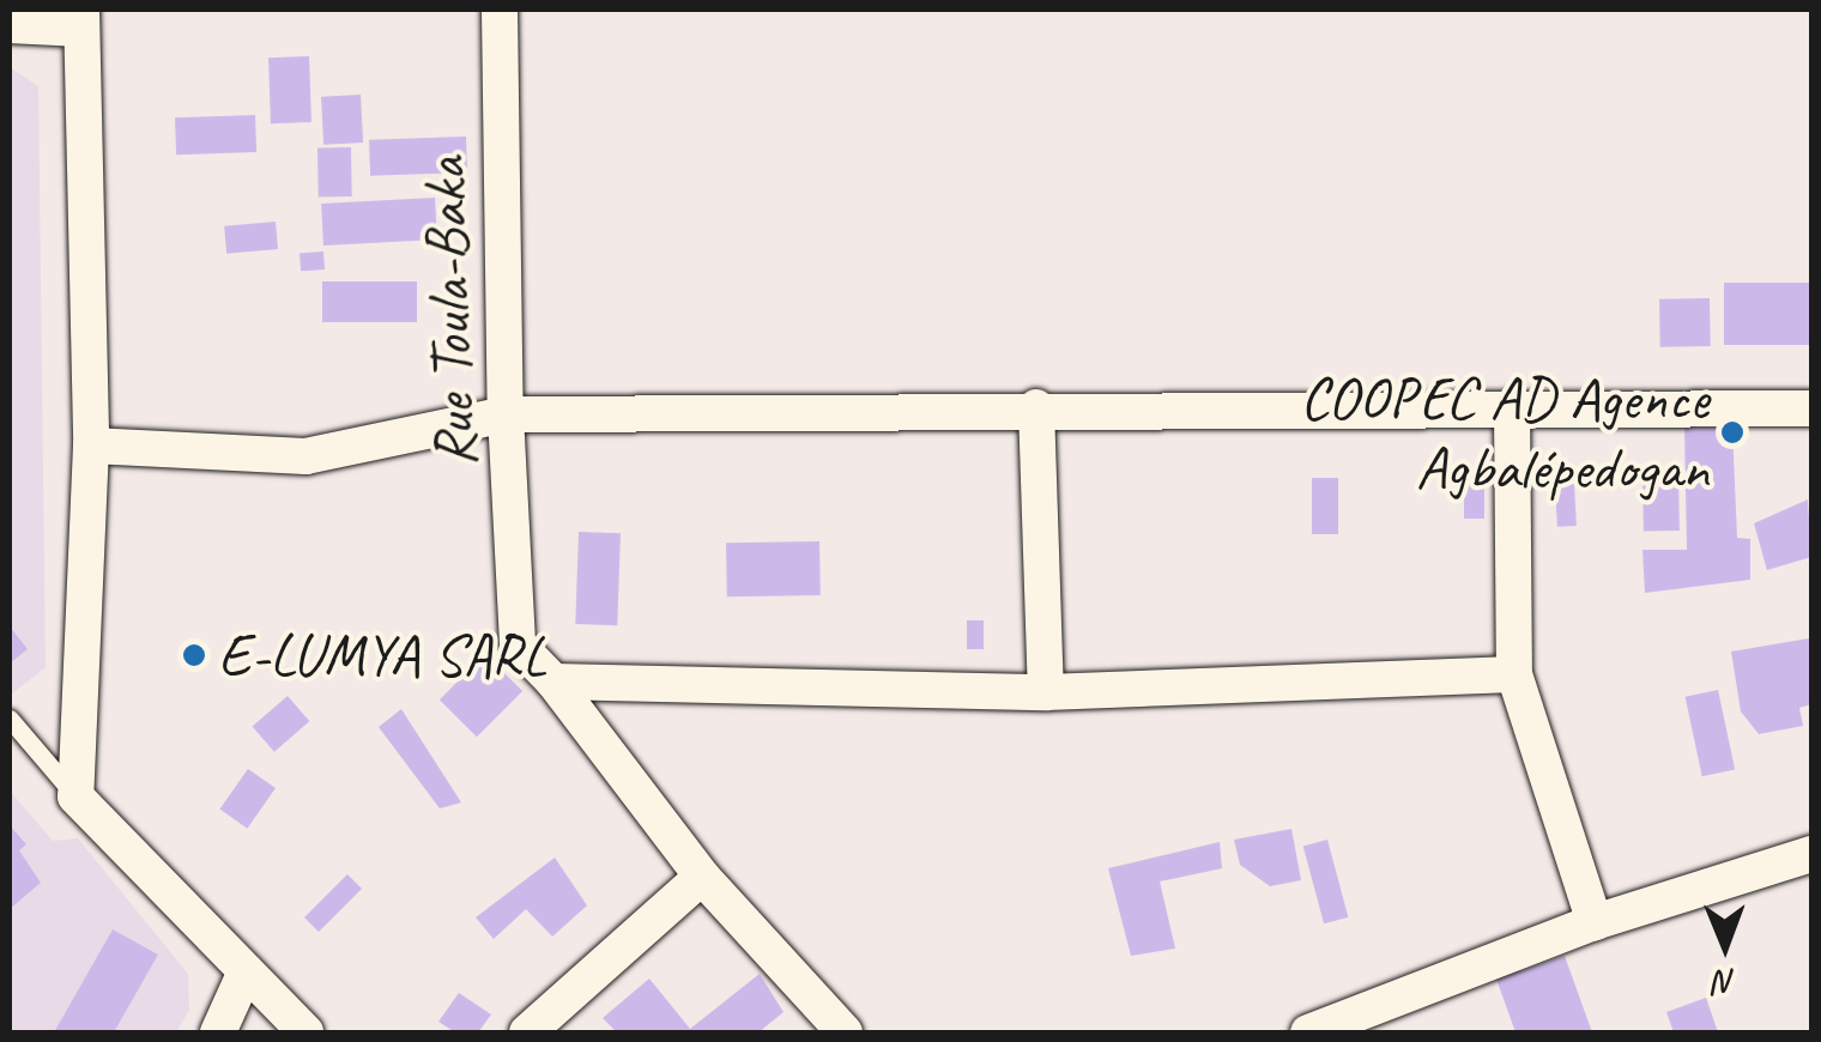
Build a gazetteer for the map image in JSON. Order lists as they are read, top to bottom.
{
  "streets": {
    "street": ["Rue Toula-Baka"]
  },
  "places": ["COOPEC AD Agence Agbalépedogan", "E-LUMYA SARL"],
  "north": "bottom"
}
